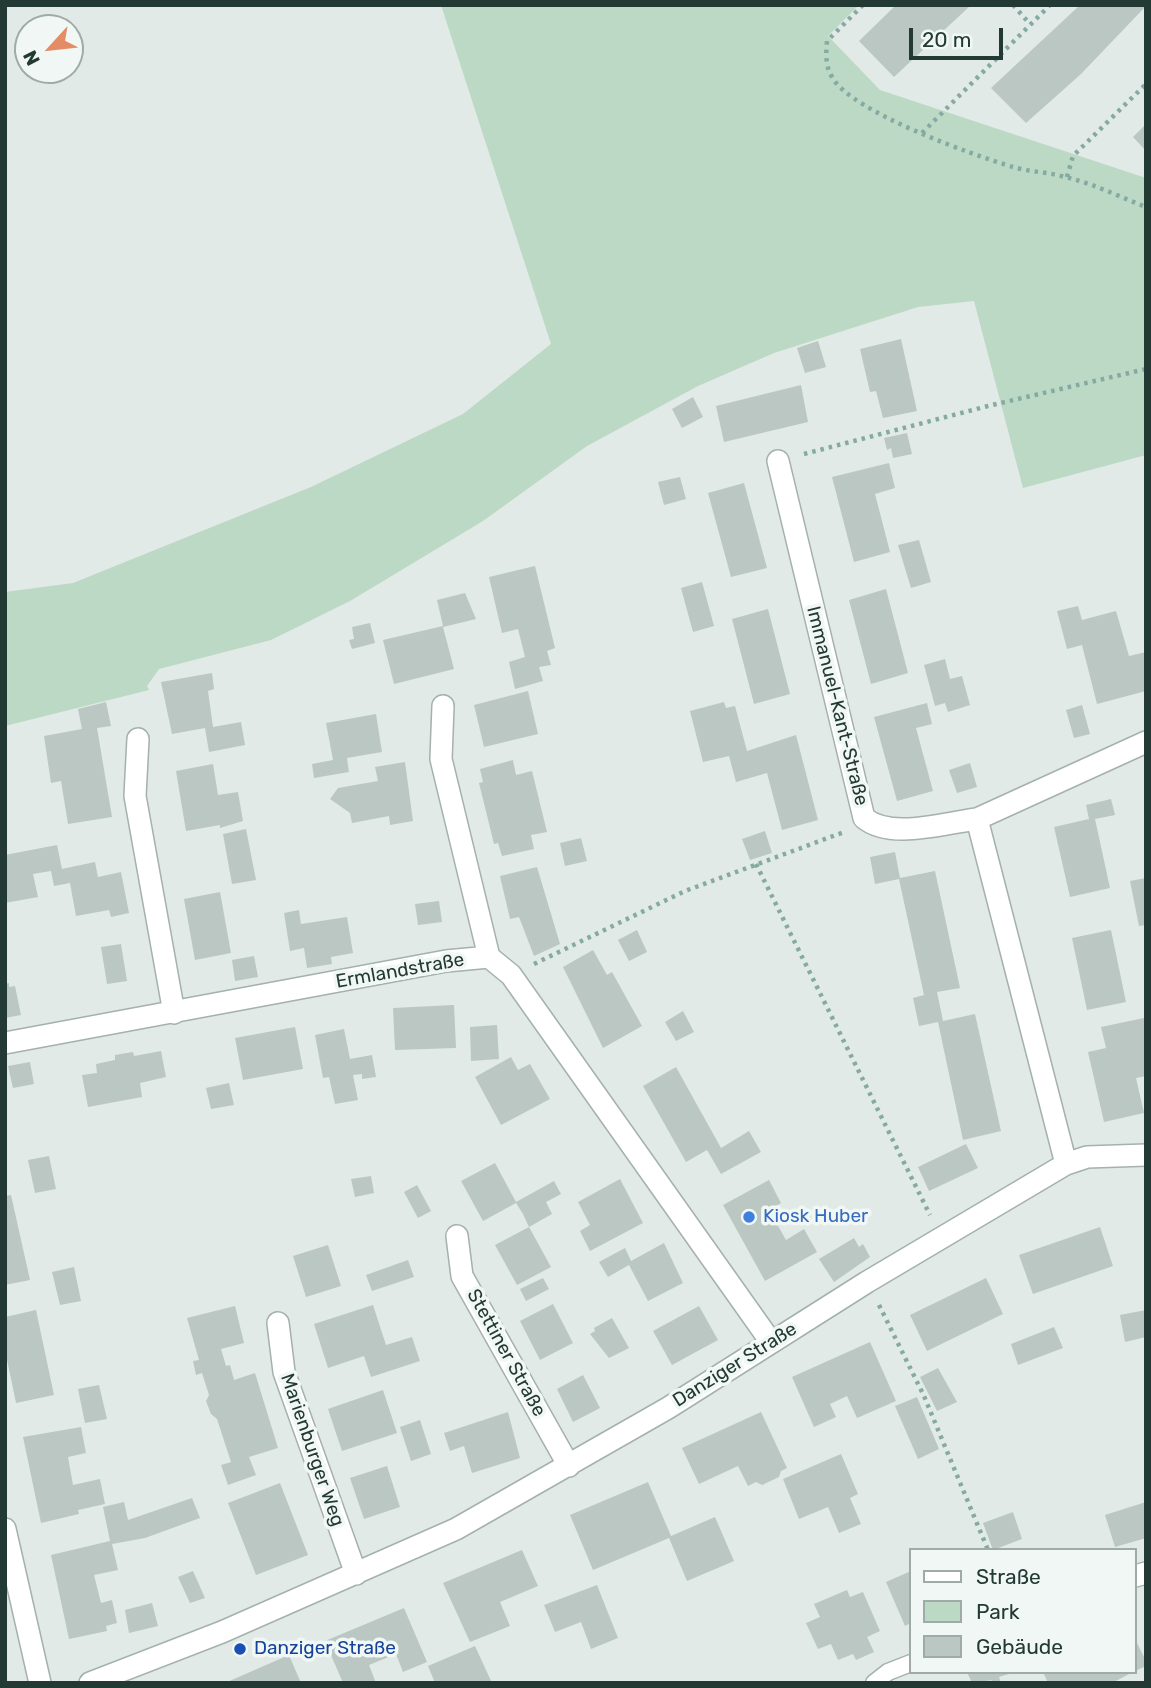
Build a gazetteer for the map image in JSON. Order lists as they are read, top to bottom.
{
  "streets": {
    "street": [
      "Immanuel-Kant-Straße",
      "Ermlandstraße",
      "Stettiner Straße",
      "Danziger Straße",
      "Marienburger Weg"
    ]
  },
  "crossings": [
    ["Ermlandstraße", "Danziger Straße"],
    ["Stettiner Straße", "Danziger Straße"],
    ["Danziger Straße", "Marienburger Weg"]
  ],
  "places": ["Kiosk Huber", "Danziger Straße"],
  "legend": ["Straße", "Park", "Gebäude"],
  "scale_bar": "20 m",
  "north": "bottom left"
}
